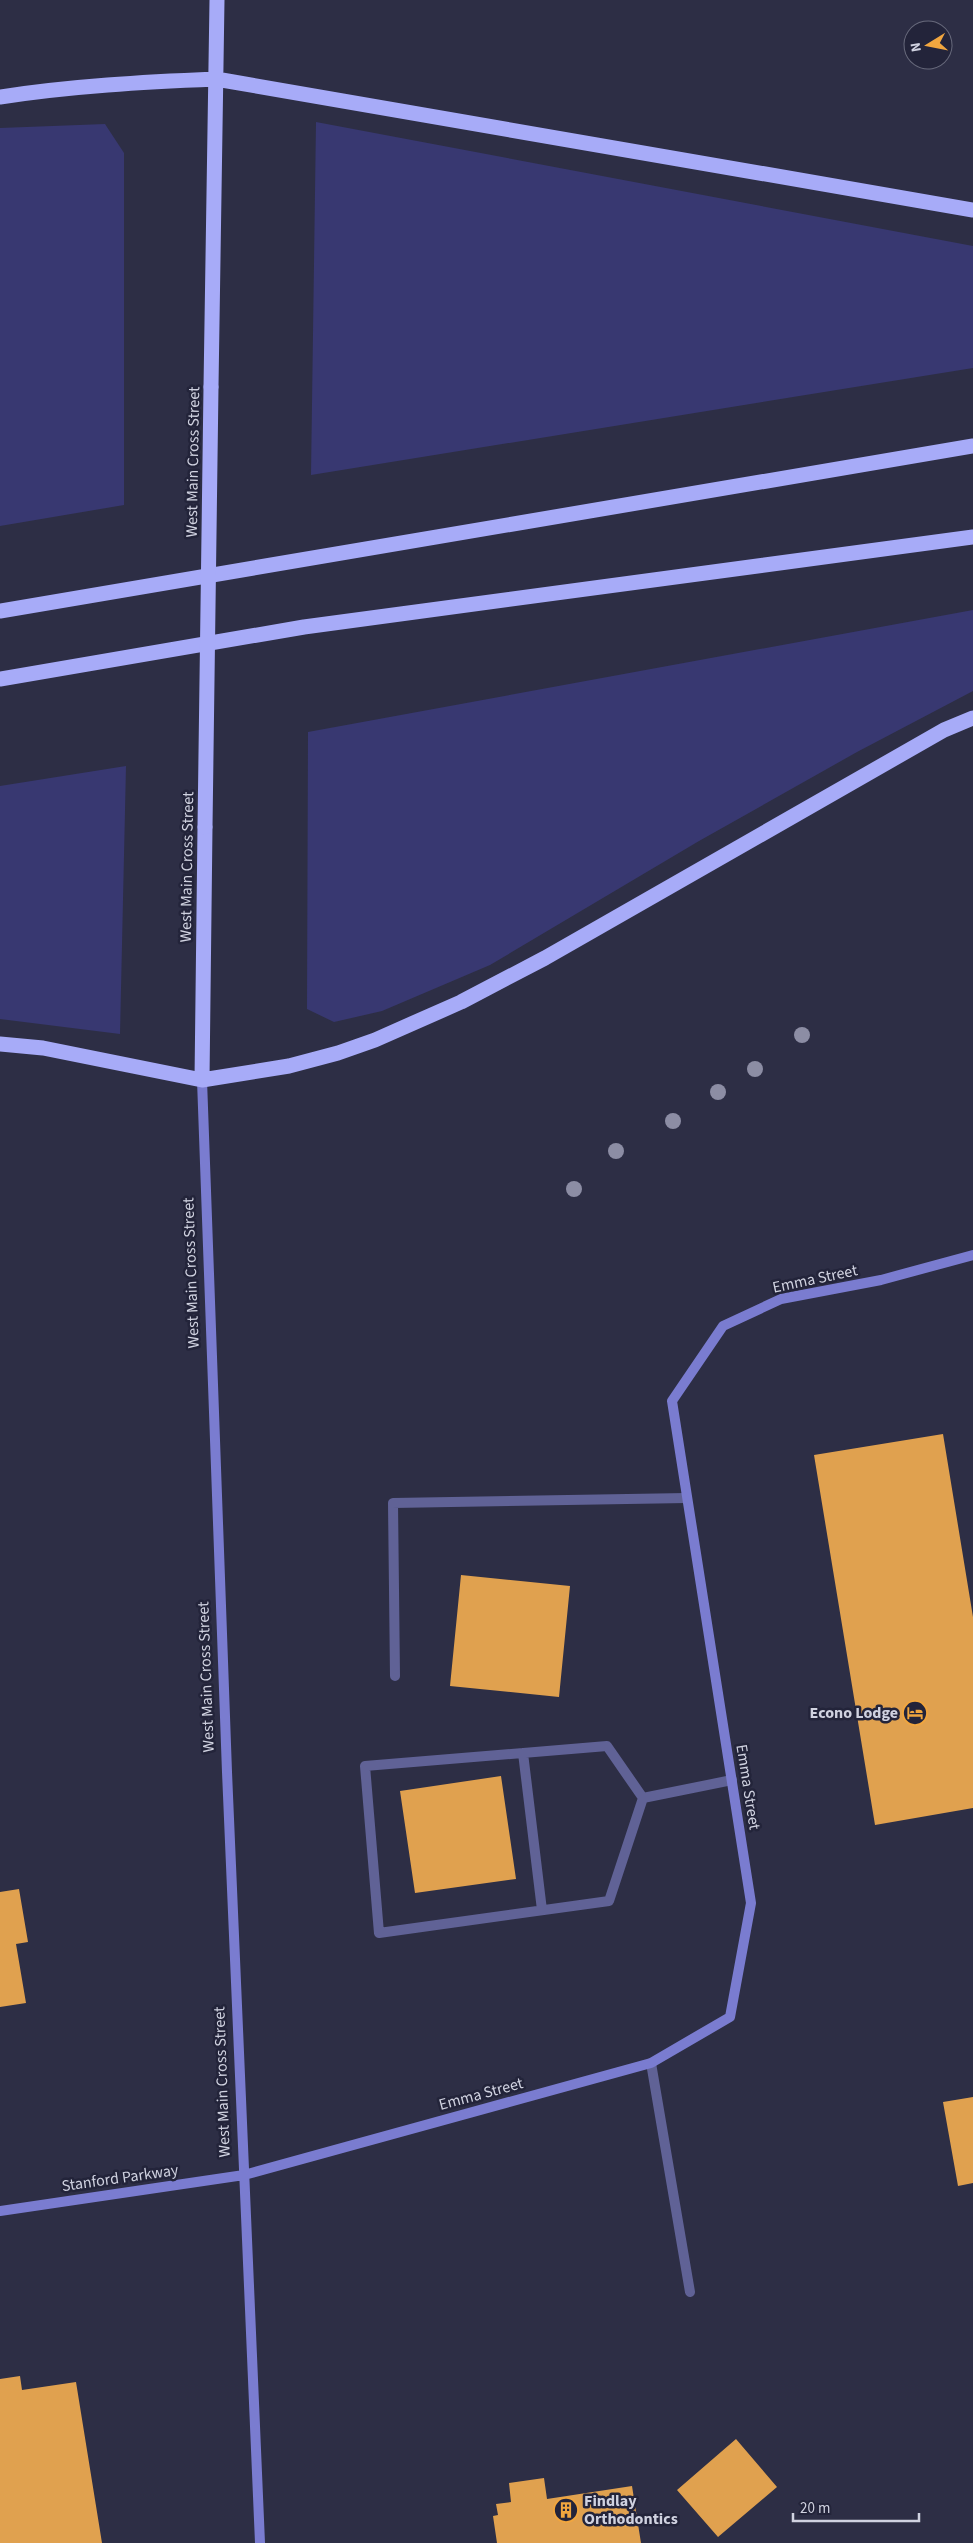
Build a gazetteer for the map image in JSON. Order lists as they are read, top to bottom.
{
  "streets": {
    "highway": ["West Main Cross Street"],
    "street": ["Emma Street", "Stanford Parkway"]
  },
  "crossings": [
    ["West Main Cross Street", "Emma Street"],
    ["West Main Cross Street", "Stanford Parkway"],
    ["Emma Street", "Stanford Parkway"]
  ],
  "places": {
    "hotel": ["Econo Lodge"],
    "building": ["Findlay Orthodontics"]
  },
  "scale_bar": "20 m",
  "north": "left"
}
